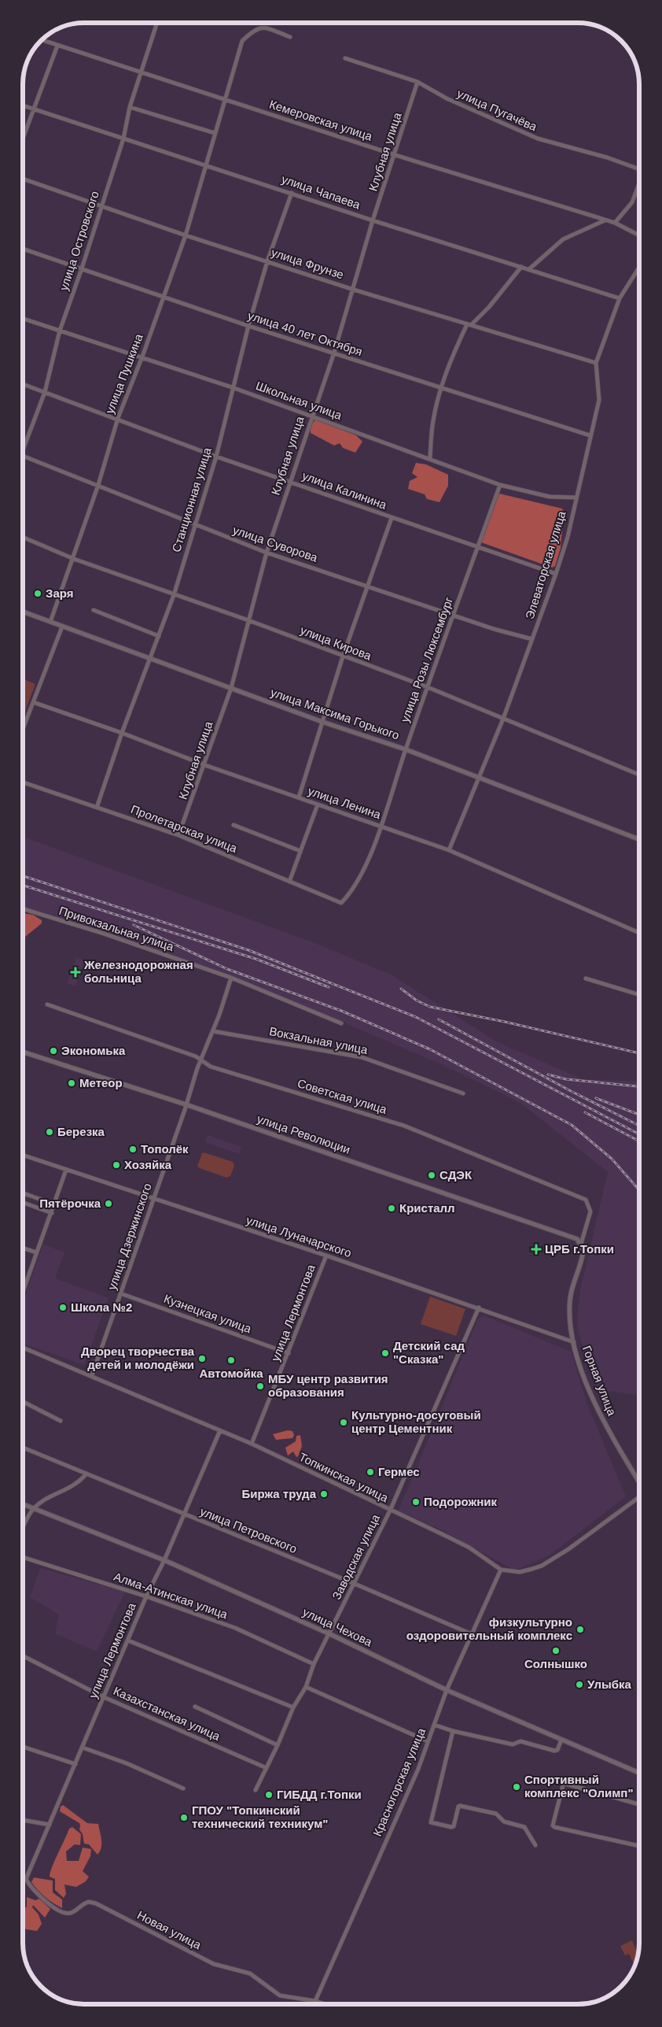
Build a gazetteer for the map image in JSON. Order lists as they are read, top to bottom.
{
  "streets": {
    "street": [
      "улица Пугачёва",
      "Кемеровская улица",
      "Клубная улица",
      "улица Чапаева",
      "улица Островского",
      "улица Фрунзе",
      "улица 40 лет Октября",
      "улица Пушкина",
      "Школьная улица",
      "улица Калинина",
      "Станционная улица",
      "улица Суворова",
      "Элеваторская улица",
      "улица Кирова",
      "улица Розы Люксембург",
      "улица Максима Горького",
      "улица Ленина",
      "Пролетарская улица",
      "Привокзальная улица",
      "Вокзальная улица",
      "Советская улица",
      "улица Революции",
      "улица Дзержинского",
      "улица Луначарского",
      "улица Лермонтова",
      "Кузнецкая улица",
      "Горная улица",
      "Топкинская улица",
      "улица Петровского",
      "Заводская улица",
      "Алма-Атинская улица",
      "улица Чехова",
      "Казахстанская улица",
      "Красногорская улица",
      "Новая улица"
    ]
  },
  "crossings": [
    ["улица Пугачёва", "Клубная улица"],
    ["Кемеровская улица", "Клубная улица"],
    ["Кемеровская улица", "улица Островского"],
    ["Кемеровская улица", "улица Пушкина"],
    ["Клубная улица", "улица Чапаева"],
    ["Клубная улица", "улица Фрунзе"],
    ["Клубная улица", "улица 40 лет Октября"],
    ["Клубная улица", "Школьная улица"],
    ["Клубная улица", "улица Калинина"],
    ["Клубная улица", "улица Суворова"],
    ["Клубная улица", "улица Кирова"],
    ["Клубная улица", "улица Максима Горького"],
    ["Клубная улица", "улица Ленина"],
    ["Клубная улица", "Пролетарская улица"],
    ["улица Чапаева", "улица Островского"],
    ["улица Чапаева", "улица Пушкина"],
    ["улица Чапаева", "Станционная улица"],
    ["улица Чапаева", "Элеваторская улица"],
    ["улица Островского", "улица Фрунзе"],
    ["улица Островского", "улица 40 лет Октября"],
    ["улица Островского", "Школьная улица"],
    ["улица Островского", "улица Калинина"],
    ["улица Фрунзе", "улица Пушкина"],
    ["улица Фрунзе", "Станционная улица"],
    ["улица Фрунзе", "Элеваторская улица"],
    ["улица 40 лет Октября", "улица Пушкина"],
    ["улица 40 лет Октября", "Станционная улица"],
    ["улица 40 лет Октября", "Элеваторская улица"],
    ["улица Пушкина", "Школьная улица"],
    ["улица Пушкина", "улица Калинина"],
    ["улица Пушкина", "улица Суворова"],
    ["улица Пушкина", "улица Кирова"],
    ["улица Пушкина", "улица Максима Горького"],
    ["Школьная улица", "Станционная улица"],
    ["Школьная улица", "Элеваторская улица"],
    ["Школьная улица", "улица Розы Люксембург"],
    ["улица Калинина", "Станционная улица"],
    ["улица Калинина", "Элеваторская улица"],
    ["улица Калинина", "улица Розы Люксембург"],
    ["Станционная улица", "улица Суворова"],
    ["Станционная улица", "улица Кирова"],
    ["Станционная улица", "улица Максима Горького"],
    ["Станционная улица", "улица Ленина"],
    ["Станционная улица", "Пролетарская улица"],
    ["улица Суворова", "Элеваторская улица"],
    ["улица Суворова", "улица Розы Люксембург"],
    ["Элеваторская улица", "улица Кирова"],
    ["Элеваторская улица", "улица Максима Горького"],
    ["Элеваторская улица", "улица Ленина"],
    ["улица Кирова", "улица Розы Люксембург"],
    ["улица Розы Люксембург", "улица Максима Горького"],
    ["улица Розы Люксембург", "улица Ленина"],
    ["улица Розы Люксембург", "Пролетарская улица"],
    ["Привокзальная улица", "улица Дзержинского"],
    ["Вокзальная улица", "улица Дзержинского"],
    ["Советская улица", "улица Революции"],
    ["Советская улица", "улица Дзержинского"],
    ["Советская улица", "Горная улица"],
    ["улица Революции", "улица Дзержинского"],
    ["улица Революции", "Горная улица"],
    ["улица Дзержинского", "улица Луначарского"],
    ["улица Дзержинского", "Кузнецкая улица"],
    ["улица Дзержинского", "Топкинская улица"],
    ["улица Луначарского", "улица Лермонтова"],
    ["улица Луначарского", "Горная улица"],
    ["улица Луначарского", "Заводская улица"],
    ["улица Лермонтова", "Кузнецкая улица"],
    ["улица Лермонтова", "Топкинская улица"],
    ["улица Лермонтова", "улица Петровского"],
    ["улица Лермонтова", "Алма-Атинская улица"],
    ["улица Лермонтова", "улица Чехова"],
    ["улица Лермонтова", "Казахстанская улица"],
    ["улица Лермонтова", "Новая улица"],
    ["Топкинская улица", "Заводская улица"],
    ["Топкинская улица", "Красногорская улица"],
    ["улица Петровского", "Заводская улица"],
    ["улица Петровского", "Красногорская улица"],
    ["Заводская улица", "Алма-Атинская улица"],
    ["Заводская улица", "улица Чехова"],
    ["Заводская улица", "Казахстанская улица"],
    ["улица Чехова", "Красногорская улица"],
    ["Красногорская улица", "Новая улица"]
  ],
  "places": {
    "other": [
      "Заря",
      "Экономька",
      "Метеор",
      "Березка",
      "Тополёк",
      "Хозяйка",
      "СДЭК",
      "Пятёрочка",
      "Кристалл",
      "Школа №2",
      "Детский сад \"Сказка\"",
      "Дворец творчества детей и молодёжи",
      "Автомойка",
      "МБУ центр развития образования",
      "Культурно-досуговый центр Цементник",
      "Гермес",
      "Биржа труда",
      "Подорожник",
      "физкультурно оздоровительный комплекс",
      "Солнышко",
      "Улыбка",
      "Спортивный комплекс \"Олимп\"",
      "ГИБДД г.Топки",
      "ГПОУ \"Топкинский технический техникум\""
    ],
    "health": ["Железнодорожная больница", "ЦРБ г.Топки"]
  }
}
